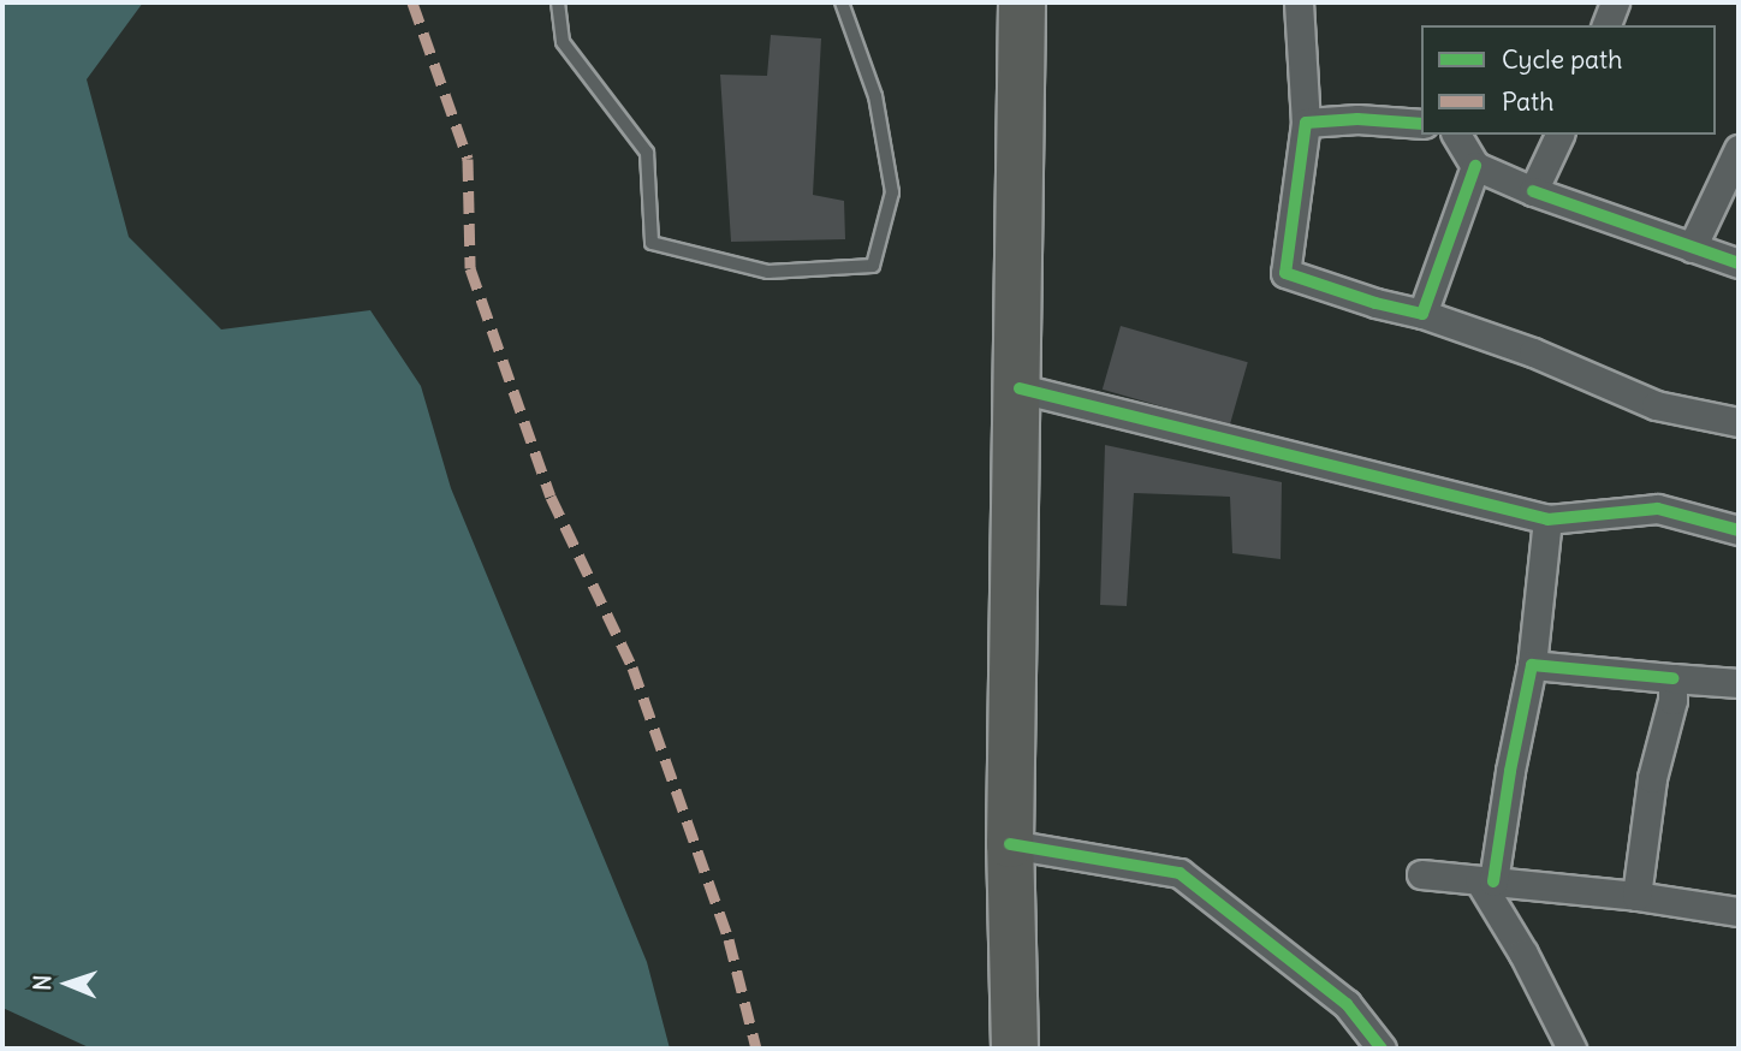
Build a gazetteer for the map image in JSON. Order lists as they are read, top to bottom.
{
  "legend": ["Cycle path", "Path"],
  "north": "left"
}
